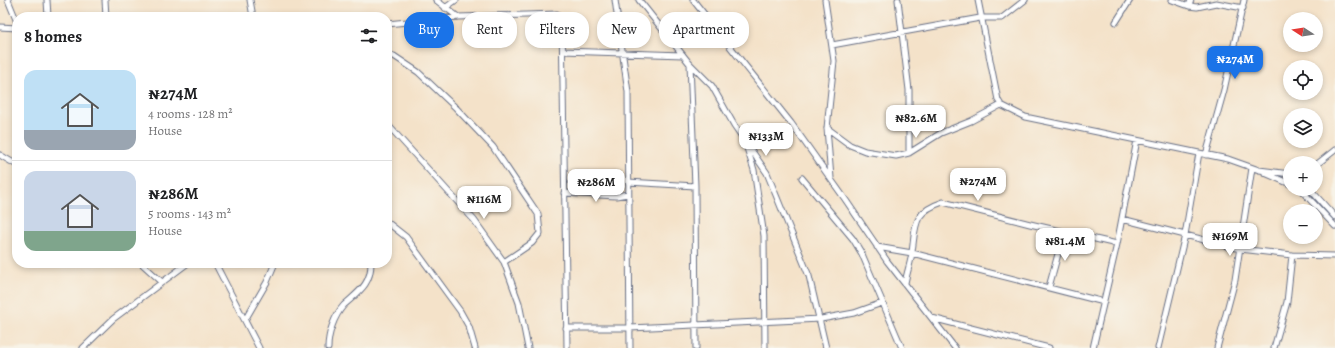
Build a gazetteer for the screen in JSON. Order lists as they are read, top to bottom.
{
  "north": "left",
  "page": {
    "map_buttons": ["+", "−"],
    "chip": [
      "Buy",
      "Rent",
      "Filters",
      "New",
      "Apartment"
    ],
    "heading": "8 homes",
    "price": [
      "₦274M",
      "₦82.6M",
      "₦133M",
      "₦274M",
      "₦286M",
      "₦116M",
      "₦169M",
      "₦81.4M"
    ],
    "list": [
      {
        "name": "₦274M",
        "note": "4 rooms · 128 m² · House"
      },
      {
        "name": "₦286M",
        "note": "5 rooms · 143 m² · House"
      }
    ]
  }
}
